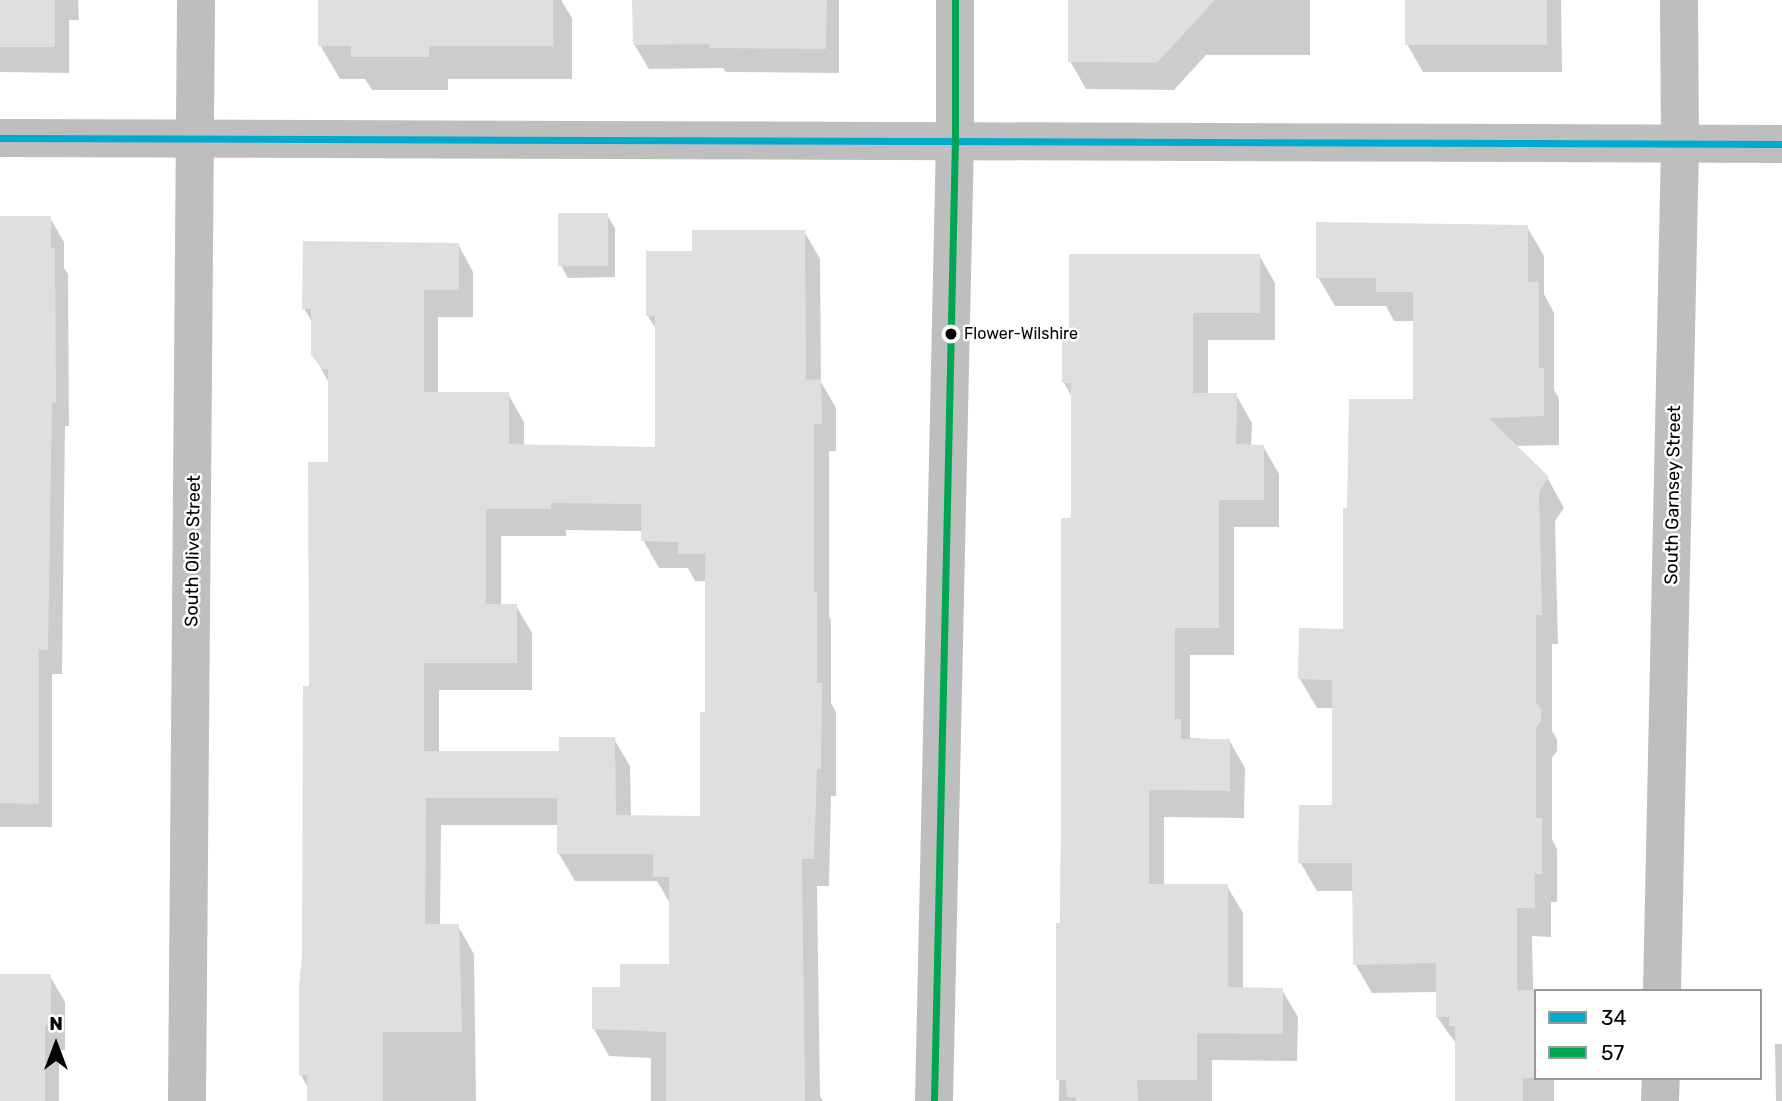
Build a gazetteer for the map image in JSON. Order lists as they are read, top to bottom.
{
  "streets": {
    "street": ["South Garnsey Street", "South Olive Street"]
  },
  "places": ["Flower-Wilshire"],
  "lines": ["transit line 57", "transit line 34"],
  "legend": ["34", "57"],
  "north": "top"
}
